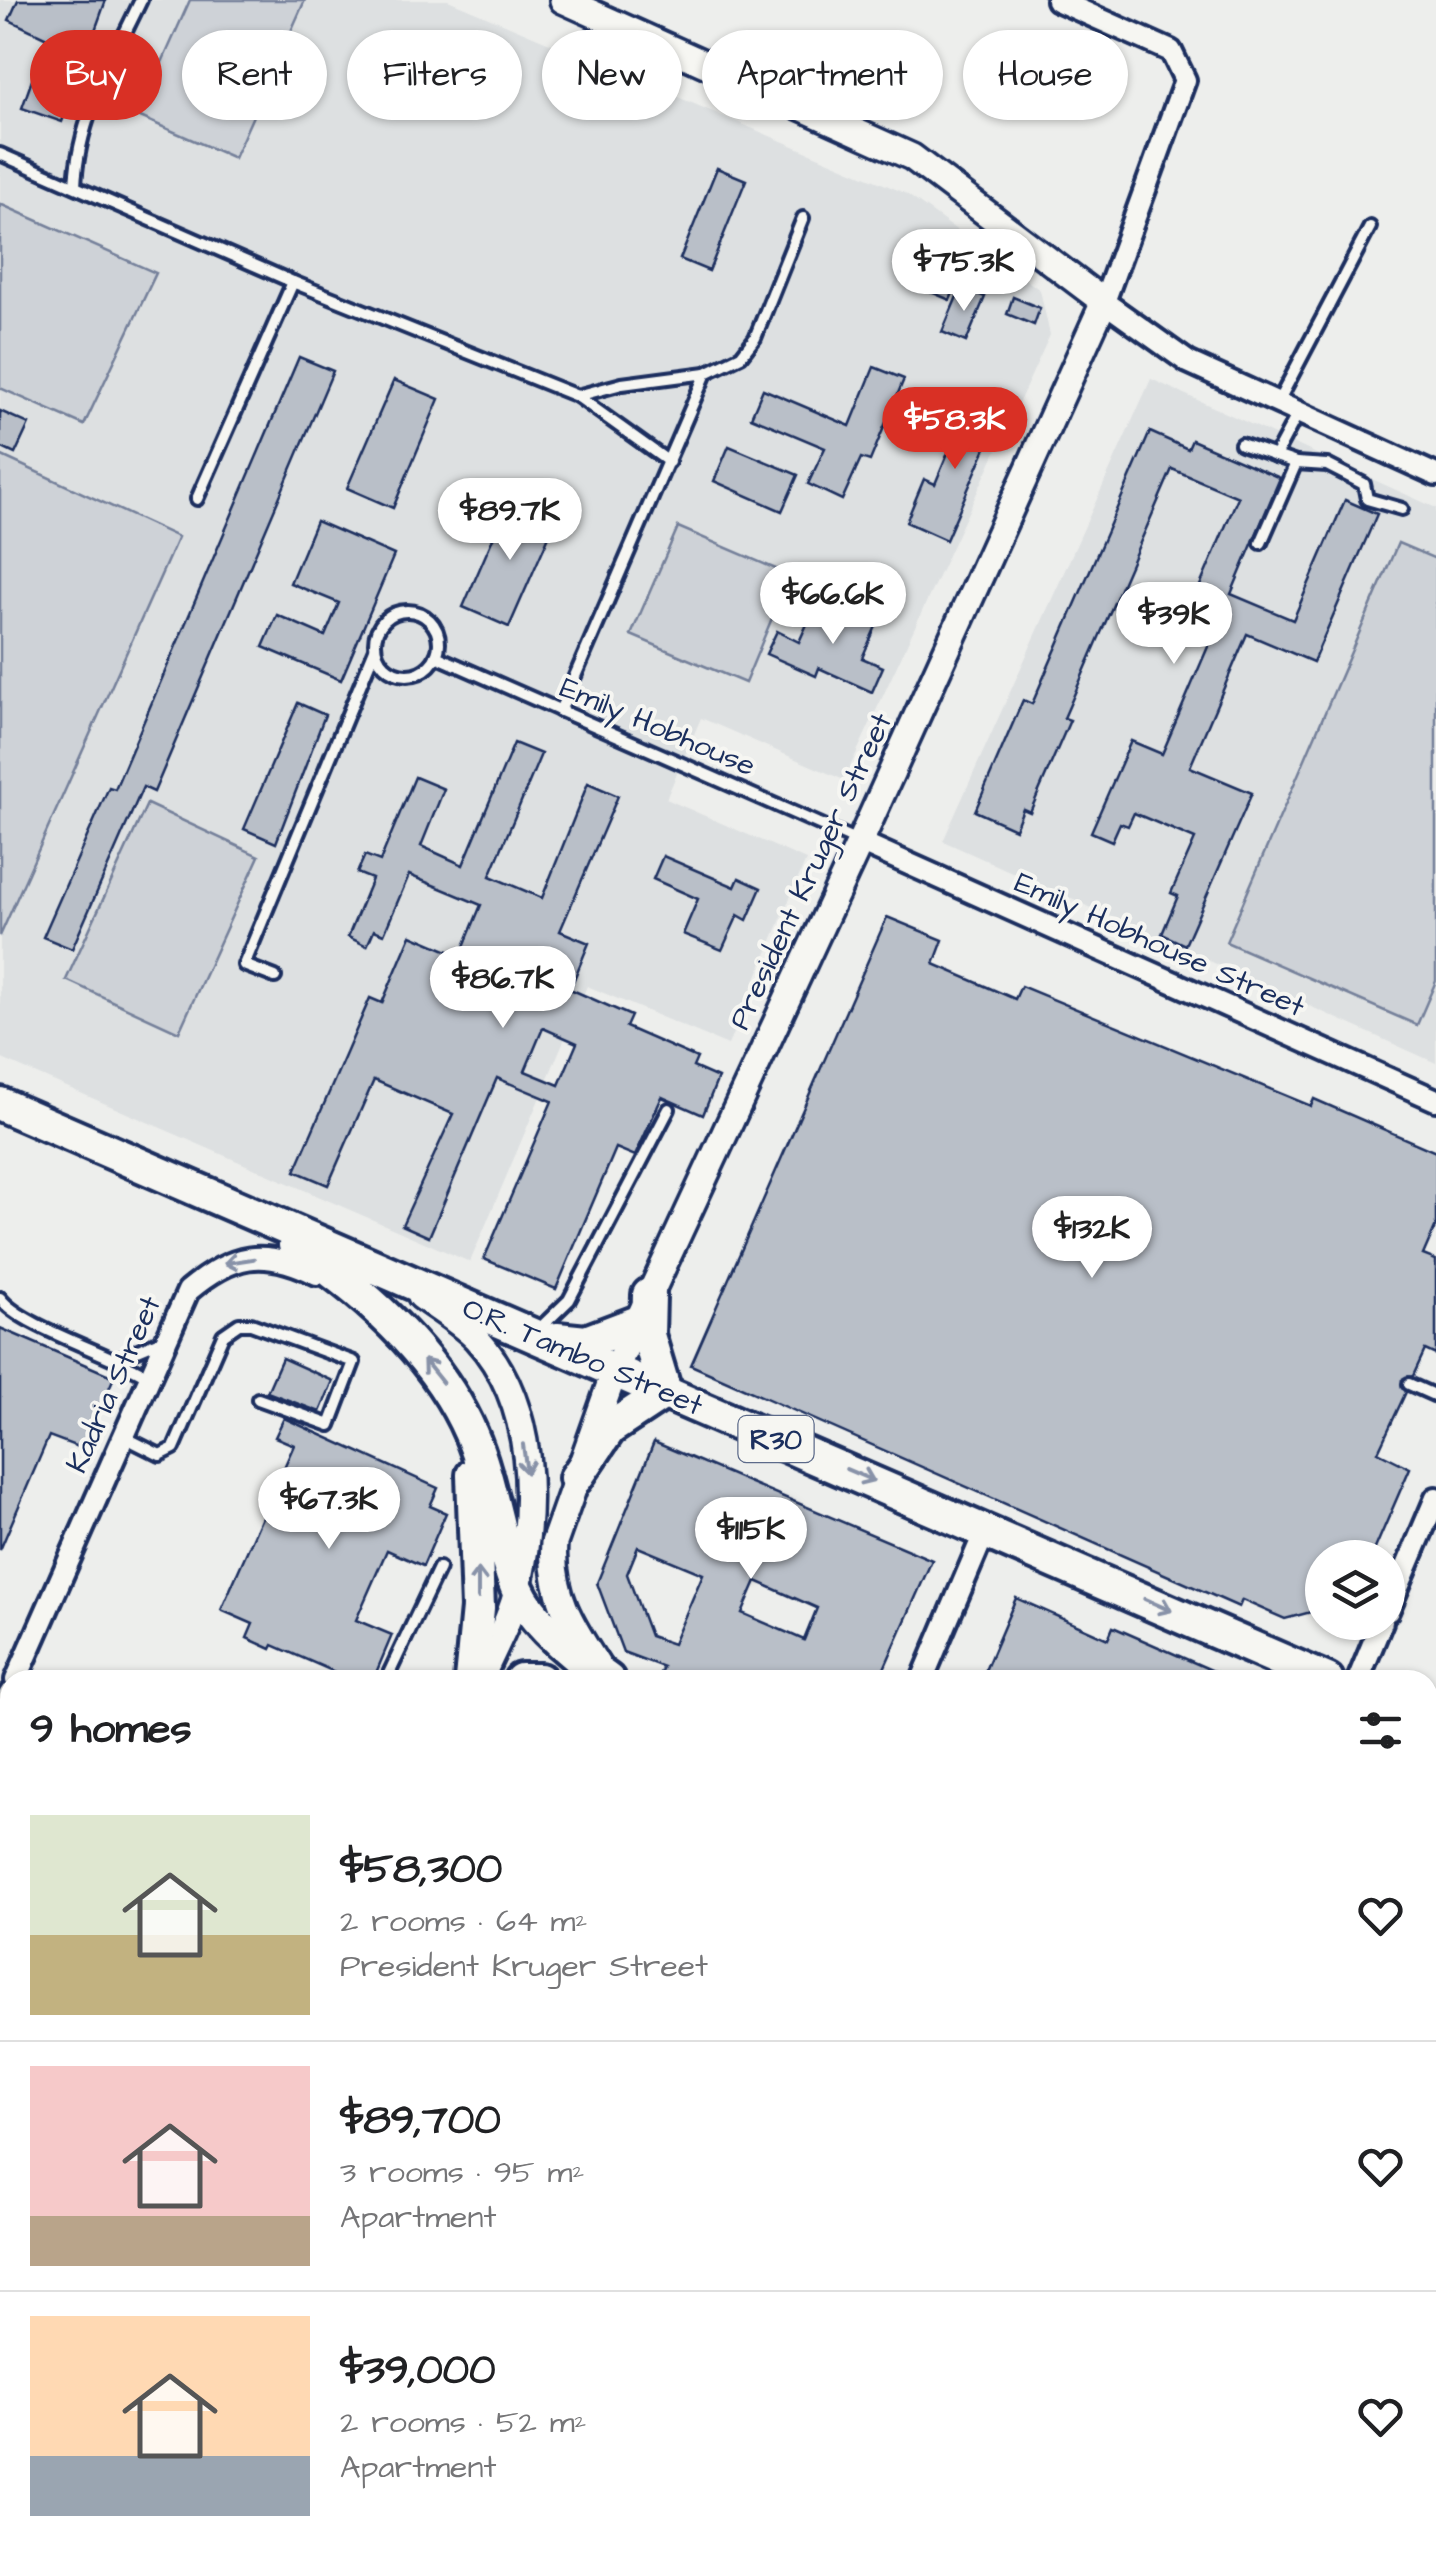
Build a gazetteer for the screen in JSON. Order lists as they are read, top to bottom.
{
  "streets": {
    "main road": ["O.R. Tambo Street", "R30"],
    "street": ["President Kruger Street", "Emily Hobhouse Street", "Kadria Street"],
    "lane": ["Emily Hobhouse"]
  },
  "crossings": [
    ["Emily Hobhouse", "President Kruger Street"],
    ["Emily Hobhouse", "Emily Hobhouse Street"],
    ["President Kruger Street", "Emily Hobhouse Street"],
    ["President Kruger Street", "O.R. Tambo Street"],
    ["O.R. Tambo Street", "Kadria Street"],
    ["O.R. Tambo Street", "R30"]
  ],
  "page": {
    "chip": [
      "Buy",
      "Rent",
      "Filters",
      "New",
      "Apartment",
      "House"
    ],
    "price": [
      "$75.3K",
      "$58.3K",
      "$89.7K",
      "$66.6K",
      "$39K",
      "$86.7K",
      "$132K",
      "$67.3K",
      "$115K"
    ],
    "heading": "9 homes",
    "list": [
      {
        "name": "$58,300",
        "note": "2 rooms · 64 m² · President Kruger Street"
      },
      {
        "name": "$89,700",
        "note": "3 rooms · 95 m² · Apartment"
      },
      {
        "name": "$39,000",
        "note": "2 rooms · 52 m² · Apartment"
      }
    ]
  }
}
